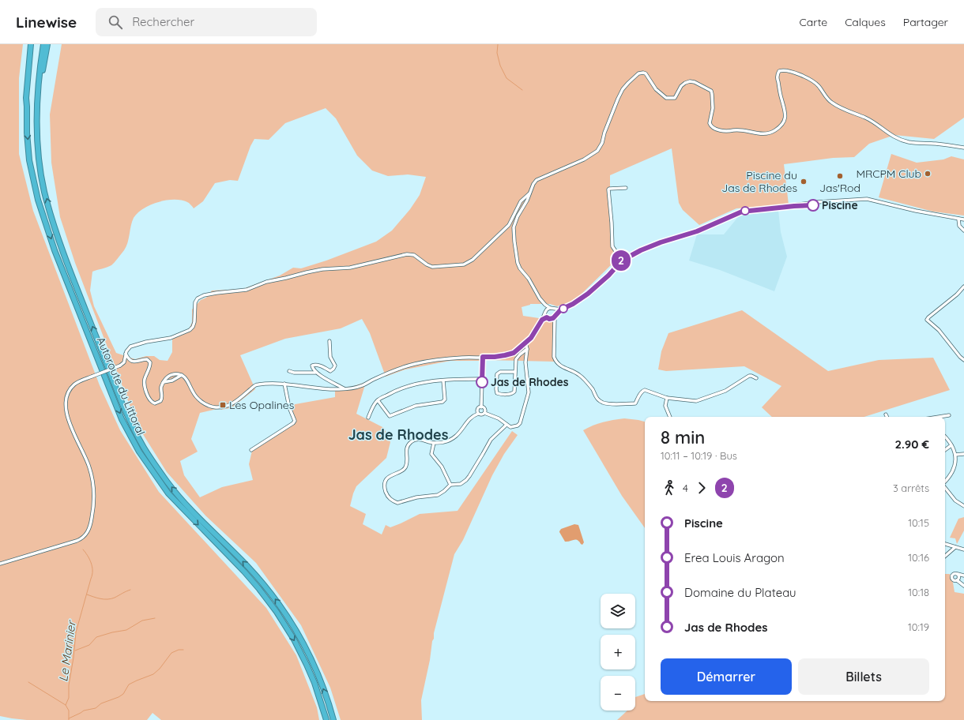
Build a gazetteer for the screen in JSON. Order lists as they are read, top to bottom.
{
  "streets": {
    "highway": ["Autoroute du Littoral"]
  },
  "districts": ["Jas de Rhodes"],
  "water": ["Le Marinier"],
  "places": {
    "other": [
      "MRCPM Club",
      "Jas'Rod",
      "Piscine du Jas de Rhodes",
      "Piscine",
      "Jas de Rhodes"
    ],
    "transit": ["Les Opalines"]
  },
  "lines": ["bus line 2"],
  "page": {
    "header": "Linewise",
    "search": "Rechercher",
    "nav": ["Carte", "Calques", "Partager"],
    "on_map": "2",
    "heading": ["8 min", "10:11 – 10:19 · Bus", "2.90 €"],
    "legs": ["4", "2", "3 arrêts"],
    "list": [
      {
        "name": "Piscine",
        "value": "10:15"
      },
      {
        "name": "Erea Louis Aragon",
        "value": "10:16"
      },
      {
        "name": "Domaine du Plateau",
        "value": "10:18"
      },
      {
        "name": "Jas de Rhodes",
        "value": "10:19"
      }
    ],
    "map_buttons": ["+", "−"],
    "buttons": ["Démarrer", "Billets"]
  }
}
